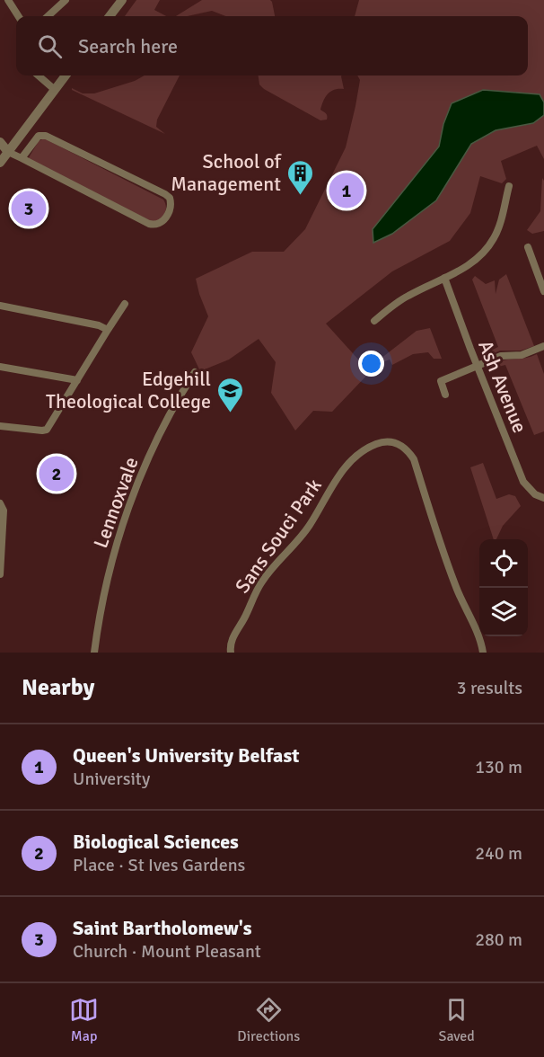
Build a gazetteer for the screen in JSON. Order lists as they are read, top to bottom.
{
  "streets": {
    "street": ["Ash Avenue", "Lennoxvale", "Sans Souci Park"]
  },
  "places": {
    "building": ["School of Management"],
    "school or university": ["Edgehill Theological College"]
  },
  "page": {
    "search": "Search here",
    "pins": ["1", "3", "2"],
    "heading": ["Nearby", "3 results"],
    "list": [
      {
        "mark": "1",
        "name": "Queen's University Belfast",
        "note": "University",
        "value": "130 m"
      },
      {
        "mark": "2",
        "name": "Biological Sciences",
        "note": "Place · St Ives Gardens",
        "value": "240 m"
      },
      {
        "mark": "3",
        "name": "Saint Bartholomew's",
        "note": "Church · Mount Pleasant",
        "value": "280 m"
      }
    ],
    "nav": ["Map", "Directions", "Saved"]
  }
}
